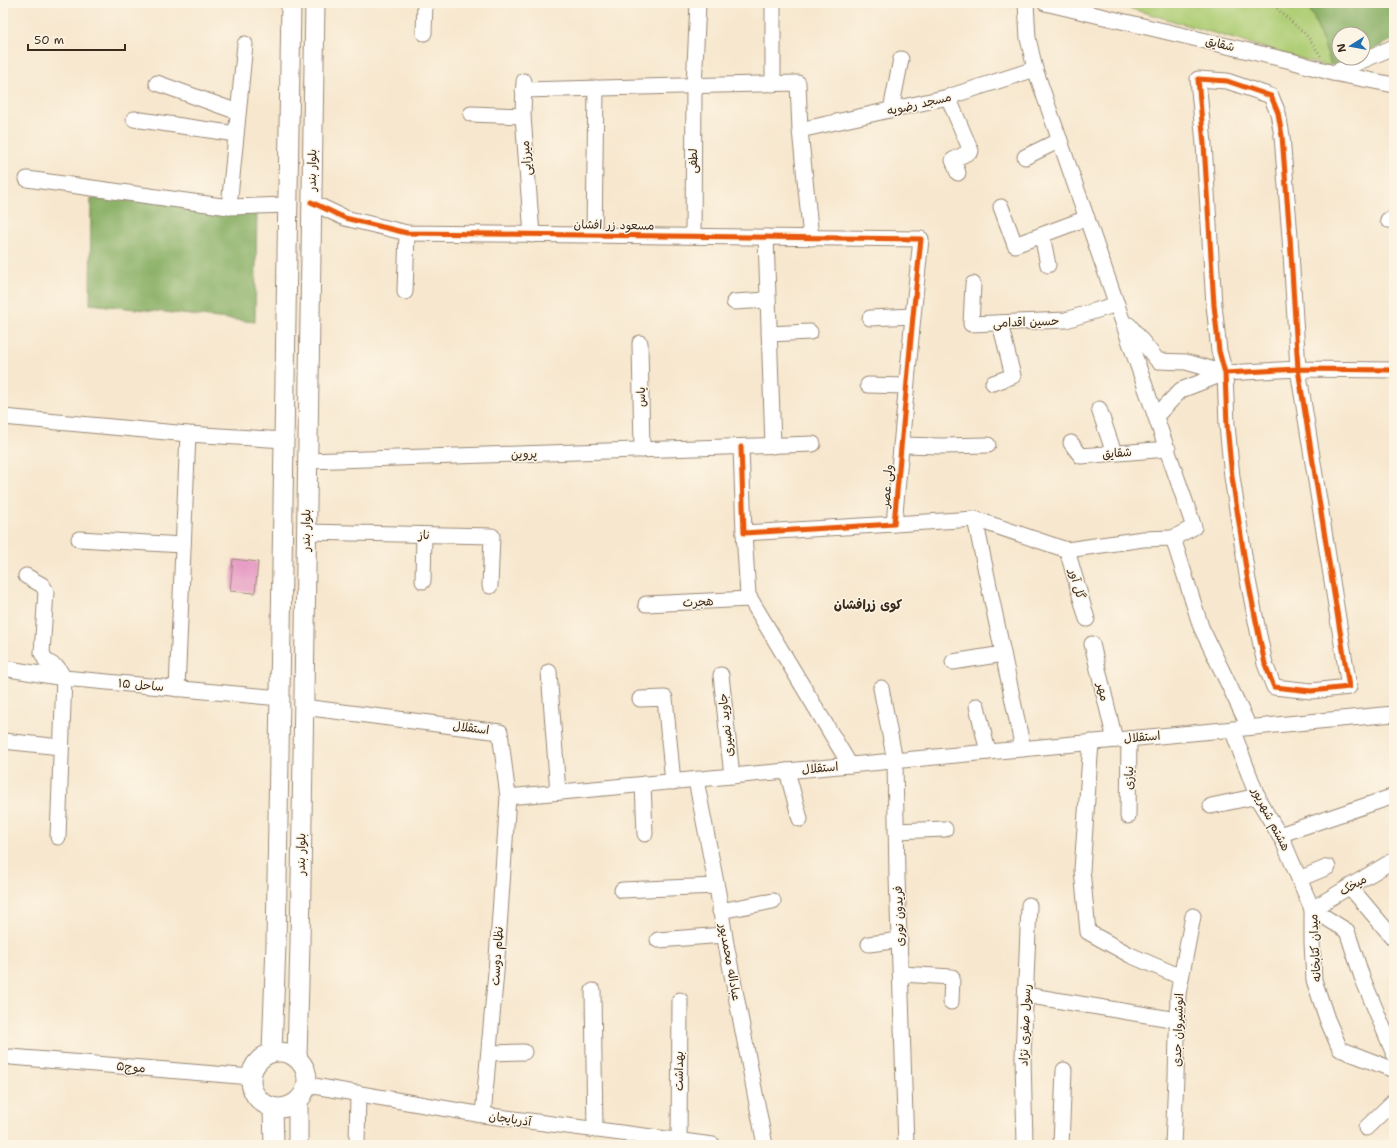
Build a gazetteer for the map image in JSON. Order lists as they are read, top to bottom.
{
  "streets": {
    "main road": ["بلوار بندر"],
    "street": [
      "شقایق",
      "مسجد رضویه",
      "میرزایی",
      "لطفی",
      "مسعود زر افشان",
      "حسین اقدامی",
      "یاس",
      "پروین",
      "ولی عصر",
      "ناز",
      "گل آور",
      "هجرت",
      "ساحل ۱۵",
      "مهر",
      "جاوید نصیری",
      "استقلال",
      "نیازی",
      "هشتم شهریور",
      "میخک",
      "فریدون نوری",
      "میدان کتابخانه",
      "نظام دوست",
      "عباداله محمدپور",
      "رسول صفری نژاد",
      "انوشیروان جدی",
      "موج۵",
      "بهداشت",
      "آذربایجان"
    ]
  },
  "crossings": [
    ["میرزایی", "مسعود زر افشان"],
    ["لطفی", "مسعود زر افشان"],
    ["بلوار بندر", "مسعود زر افشان"],
    ["بلوار بندر", "پروین"],
    ["بلوار بندر", "ناز"],
    ["بلوار بندر", "ساحل ۱۵"],
    ["بلوار بندر", "استقلال"],
    ["بلوار بندر", "موج۵"],
    ["بلوار بندر", "آذربایجان"],
    ["مسعود زر افشان", "ولی عصر"],
    ["یاس", "پروین"],
    ["مهر", "استقلال"],
    ["مهر", "نیازی"],
    ["جاوید نصیری", "استقلال"],
    ["استقلال", "نیازی"],
    ["استقلال", "هشتم شهریور"],
    ["استقلال", "فریدون نوری"],
    ["استقلال", "نظام دوست"],
    ["استقلال", "عباداله محمدپور"],
    ["هشتم شهریور", "میخک"],
    ["هشتم شهریور", "میدان کتابخانه"],
    ["میخک", "میدان کتابخانه"],
    ["نظام دوست", "آذربایجان"],
    ["موج۵", "آذربایجان"],
    ["بهداشت", "آذربایجان"]
  ],
  "districts": ["کوی زرافشان"],
  "scale_bar": "50 m",
  "north": "left"
}
